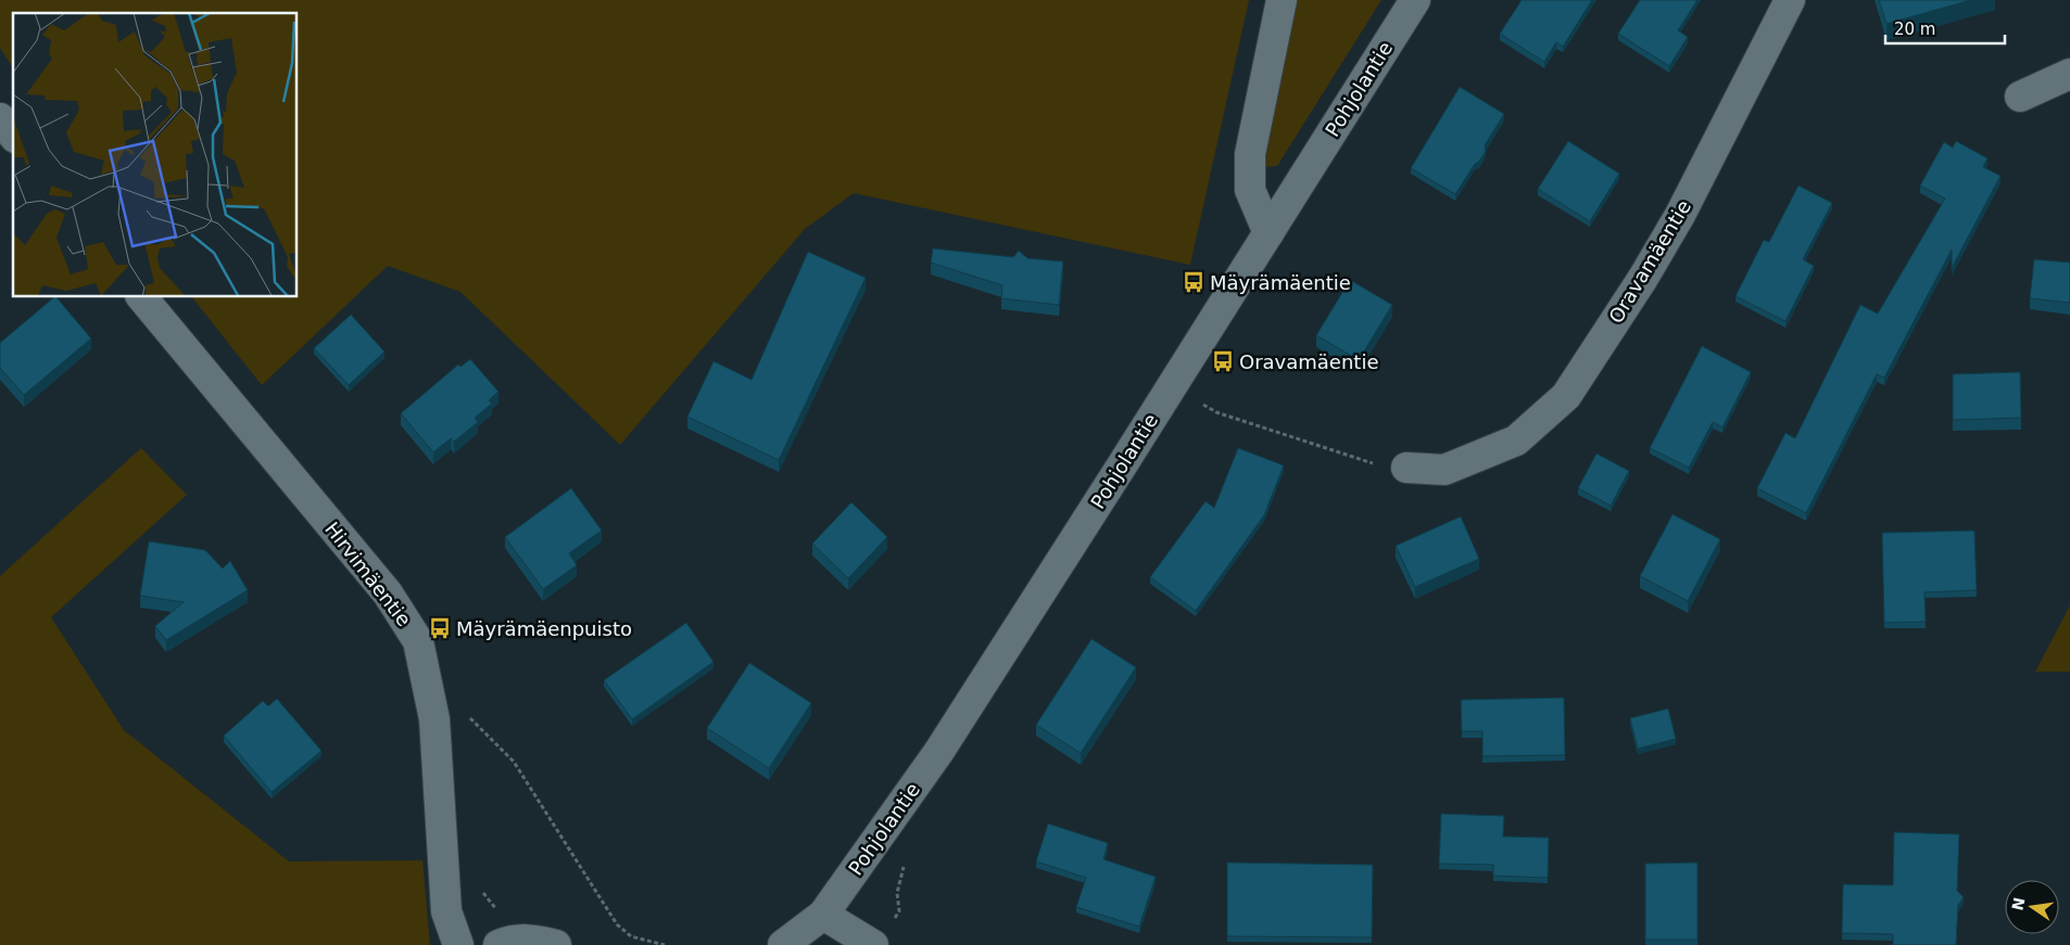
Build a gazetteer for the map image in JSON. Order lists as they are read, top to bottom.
{
  "streets": {
    "street": ["Pohjolantie", "Oravamäentie", "Hirvimäentie"]
  },
  "places": {
    "bus stop": ["Mäyrämäentie", "Oravamäentie", "Mäyrämäenpuisto"]
  },
  "scale_bar": "20 m",
  "north": "left"
}
